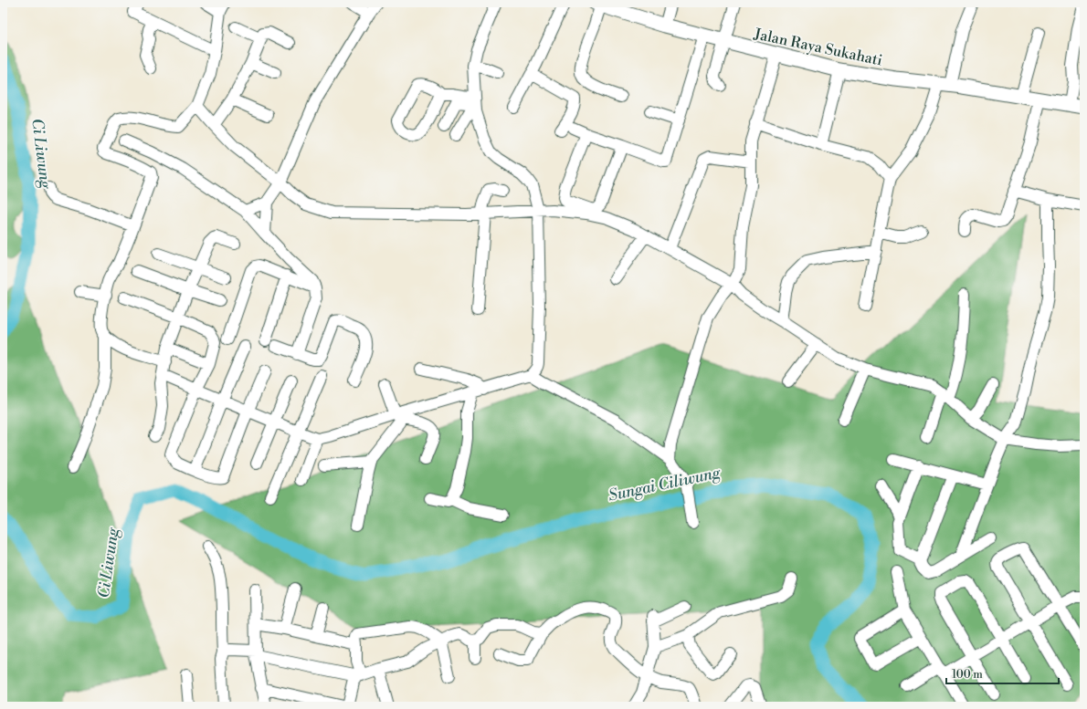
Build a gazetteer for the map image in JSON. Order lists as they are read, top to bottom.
{
  "streets": {
    "main road": ["Jalan Raya Sukahati"]
  },
  "water": ["Ci Liwung", "Sungai Ciliwung"],
  "scale_bar": "100 m"
}
